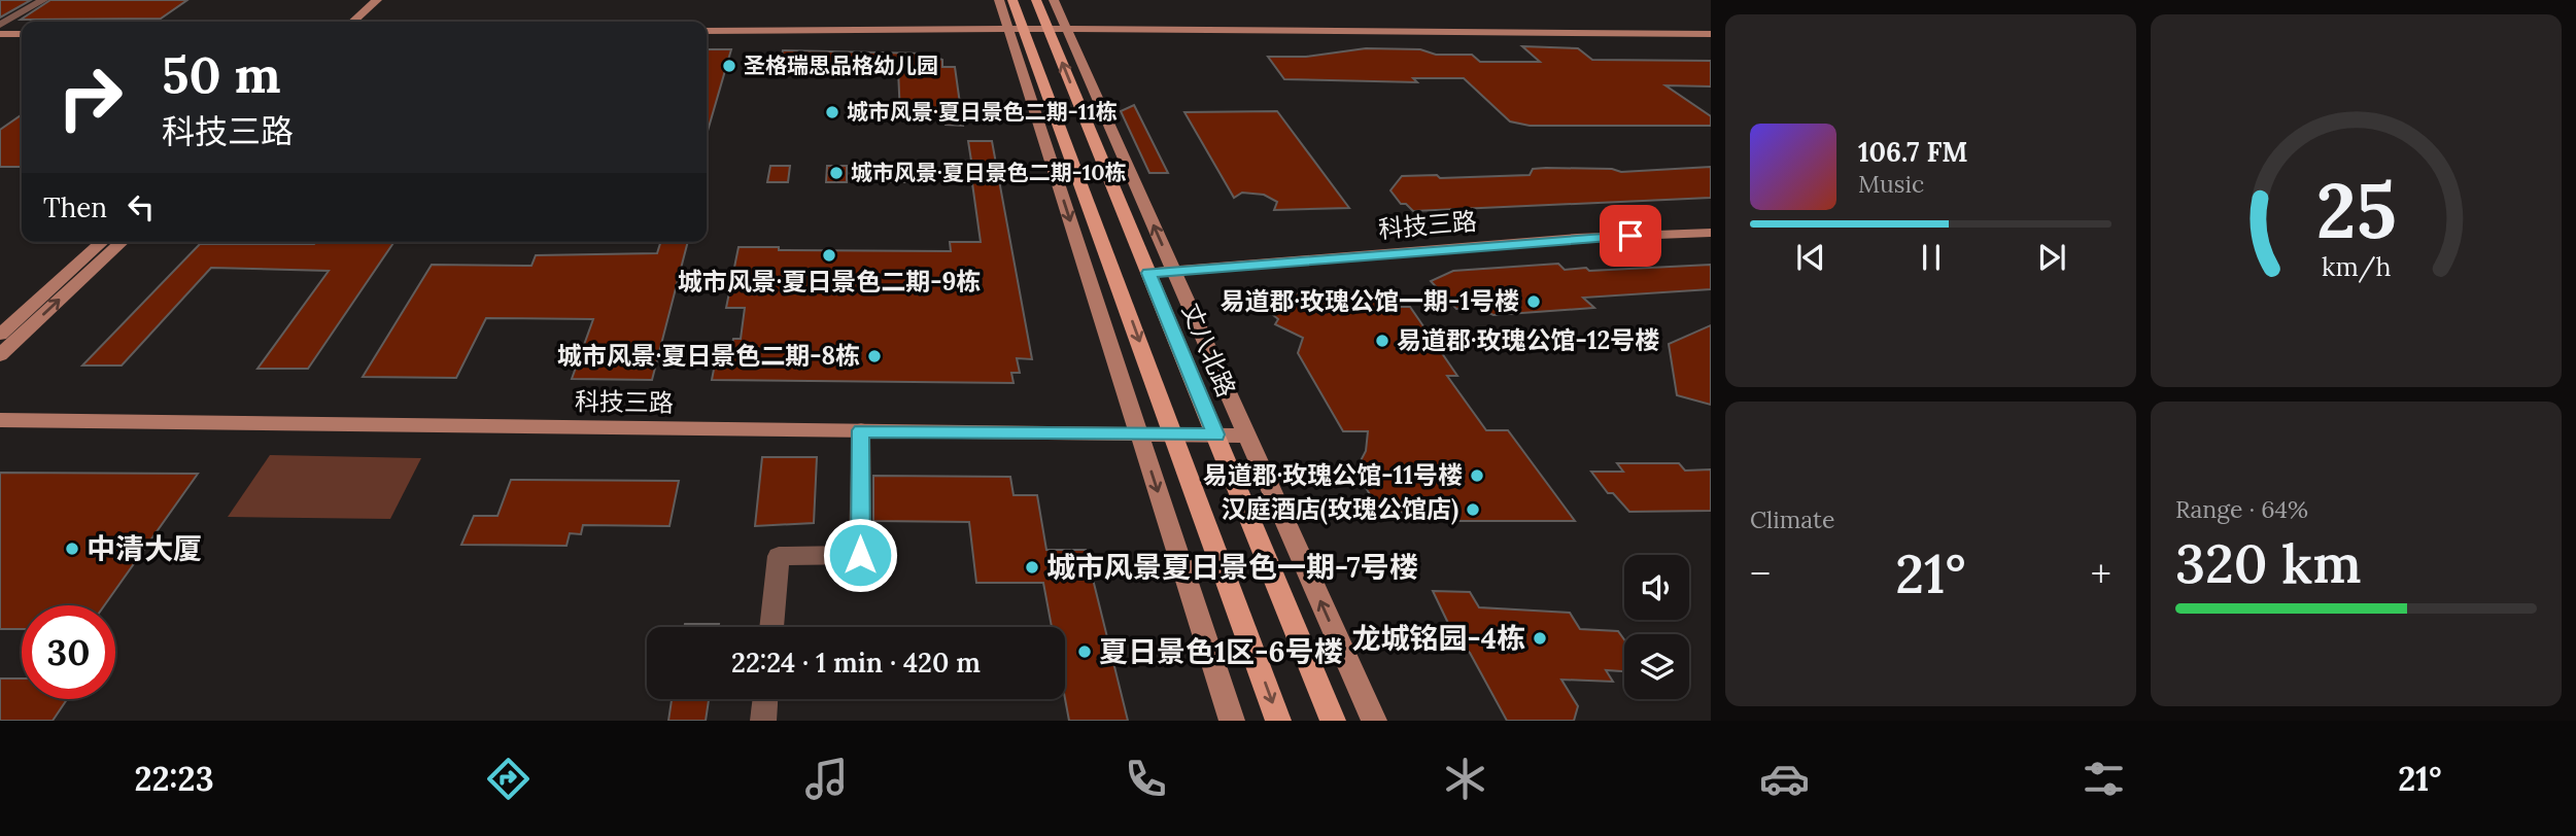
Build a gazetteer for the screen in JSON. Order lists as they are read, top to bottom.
{
  "streets": {
    "main road": ["丈八北路"],
    "street": ["科技三路"]
  },
  "crossings": [
    ["科技三路", "丈八北路"]
  ],
  "places": [
    "圣格瑞思品格幼儿园",
    "城市风景·夏日景色二期-11栋",
    "城市风景·夏日景色二期-10栋",
    "城市风景·夏日景色二期-9栋",
    "易道郡·玫瑰公馆一期-1号楼",
    "易道郡·玫瑰公馆-12号楼",
    "城市风景·夏日景色二期-8栋",
    "易道郡·玫瑰公馆-11号楼",
    "汉庭酒店(玫瑰公馆店)",
    "中清大厦",
    "城市风景夏日景色一期-7号楼",
    "龙城铭园-4栋",
    "夏日景色1区-6号楼"
  ],
  "page": {
    "turn": ["50 m", "科技三路"],
    "song": ["106.7 FM", "Music"],
    "then": "Then",
    "tile": [
      "Climate",
      ["Range · 64%", "320 km"]
    ],
    "heat": ["−", "21°", "+"],
    "limit": "30",
    "trip": "22:24 · 1 min · 420 m",
    "tabs": ["22:23", "21°"],
    "gauge": ["25", "km/h"]
  }
}
